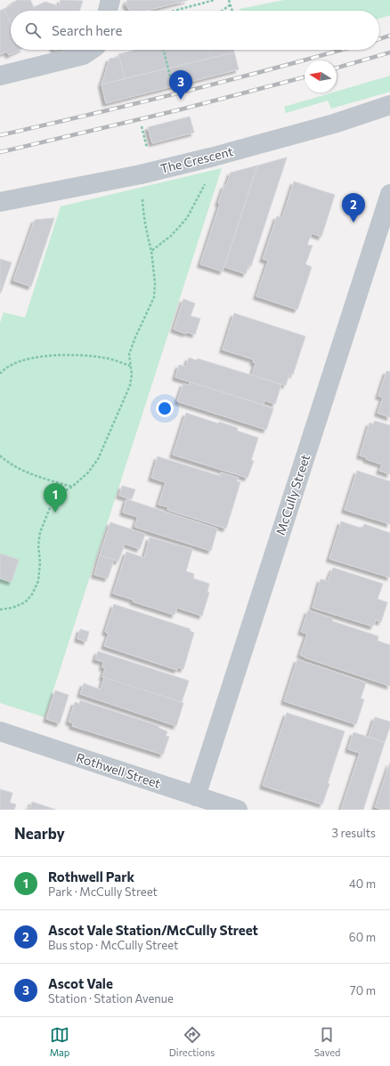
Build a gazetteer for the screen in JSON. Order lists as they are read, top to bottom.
{
  "streets": {
    "street": ["The Crescent", "McCully Street", "Rothwell Street"]
  },
  "crossings": [
    ["McCully Street", "Rothwell Street"]
  ],
  "north": "left",
  "page": {
    "search": "Search here",
    "pins": ["3", "2", "1"],
    "heading": ["Nearby", "3 results"],
    "list": [
      {
        "mark": "1",
        "name": "Rothwell Park",
        "note": "Park · McCully Street",
        "value": "40 m"
      },
      {
        "mark": "2",
        "name": "Ascot Vale Station/McCully Street",
        "note": "Bus stop · McCully Street",
        "value": "60 m"
      },
      {
        "mark": "3",
        "name": "Ascot Vale",
        "note": "Station · Station Avenue",
        "value": "70 m"
      }
    ],
    "nav": ["Map", "Directions", "Saved"]
  }
}
